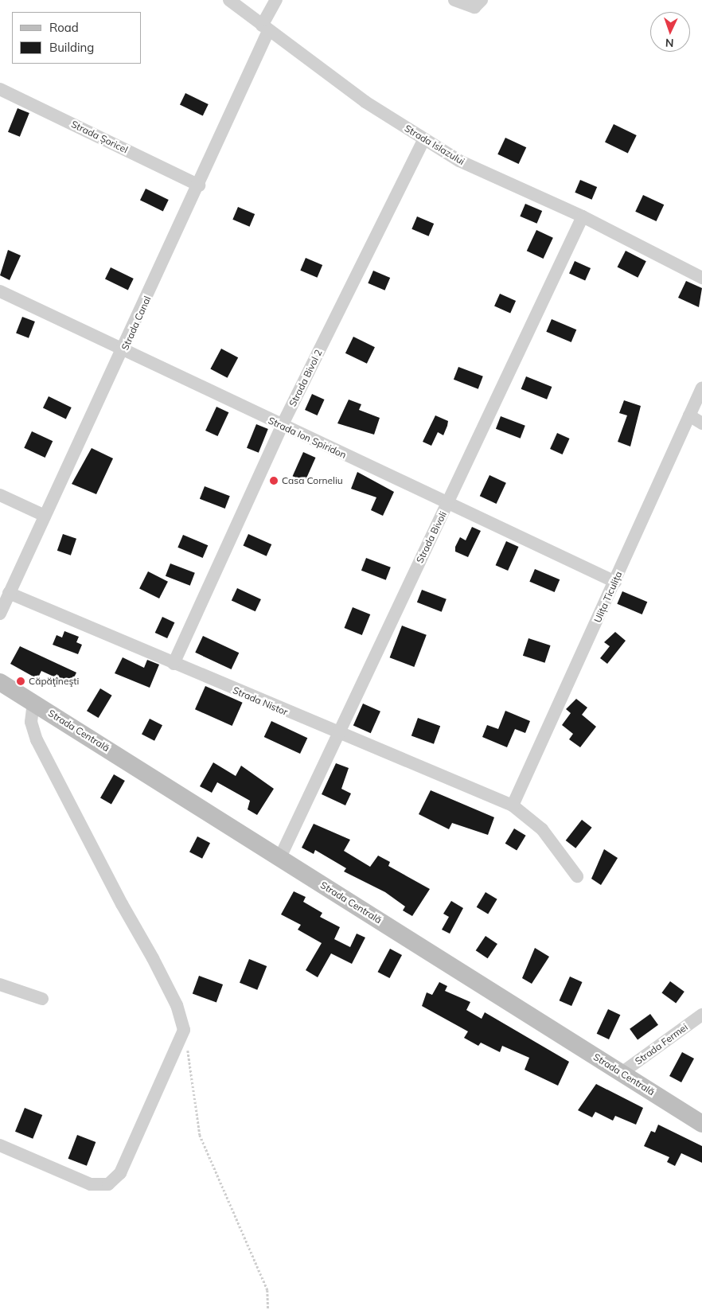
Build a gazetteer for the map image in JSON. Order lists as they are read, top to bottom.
{
  "streets": {
    "main road": ["Strada Centrală"],
    "street": [
      "Strada Șoricel",
      "Strada Islazului",
      "Strada Canal",
      "Strada Bivol 2",
      "Strada Ion Spiridon",
      "Strada Bivoli",
      "Ulița Ticulița",
      "Strada Nistor",
      "Strada Fermei"
    ]
  },
  "crossings": [
    ["Strada Șoricel", "Strada Canal"],
    ["Strada Islazului", "Strada Canal"],
    ["Strada Islazului", "Strada Bivol 2"],
    ["Strada Islazului", "Strada Bivoli"],
    ["Strada Canal", "Strada Ion Spiridon"],
    ["Strada Canal", "Strada Nistor"],
    ["Strada Bivol 2", "Strada Ion Spiridon"],
    ["Strada Bivol 2", "Strada Nistor"],
    ["Strada Ion Spiridon", "Strada Bivoli"],
    ["Strada Ion Spiridon", "Ulița Ticulița"],
    ["Strada Bivoli", "Strada Nistor"],
    ["Strada Bivoli", "Strada Centrală"],
    ["Ulița Ticulița", "Strada Nistor"],
    ["Strada Centrală", "Strada Fermei"]
  ],
  "places": ["Casa Corneliu", "Căpăţîneşti"],
  "legend": ["Road", "Building"],
  "north": "bottom"
}
